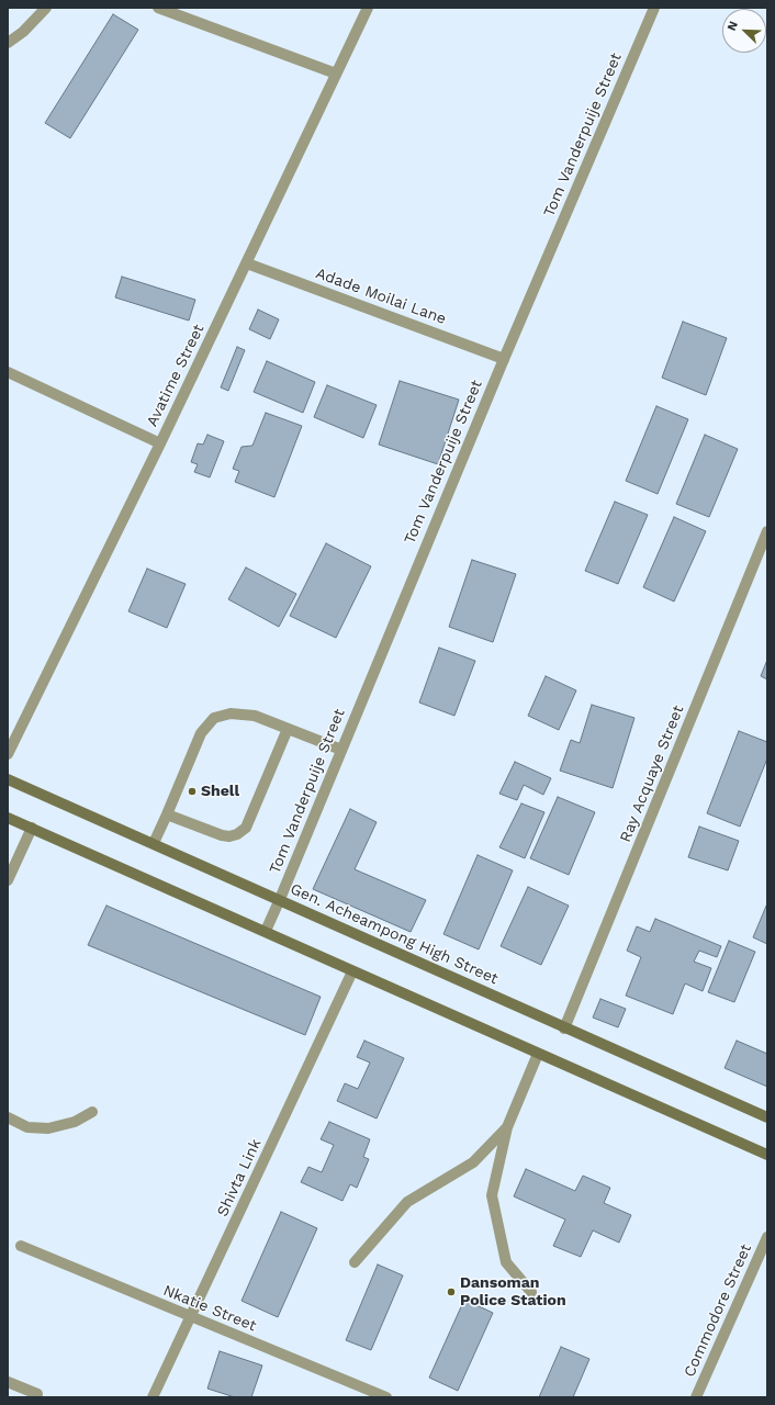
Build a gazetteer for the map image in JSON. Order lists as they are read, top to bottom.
{
  "streets": {
    "main road": ["Gen. Acheampong High Street"],
    "street": [
      "Tom Vanderpuije Street",
      "Adade Moilai Lane",
      "Avatime Street",
      "Ray Acquaye Street",
      "Shivta Link",
      "Nkatie Street",
      "Commodore Street"
    ]
  },
  "crossings": [
    ["Tom Vanderpuije Street", "Adade Moilai Lane"],
    ["Tom Vanderpuije Street", "Gen. Acheampong High Street"],
    ["Adade Moilai Lane", "Avatime Street"],
    ["Ray Acquaye Street", "Gen. Acheampong High Street"],
    ["Shivta Link", "Nkatie Street"]
  ],
  "places": ["Shell", "Dansoman Police Station"],
  "north": "top left"
}
